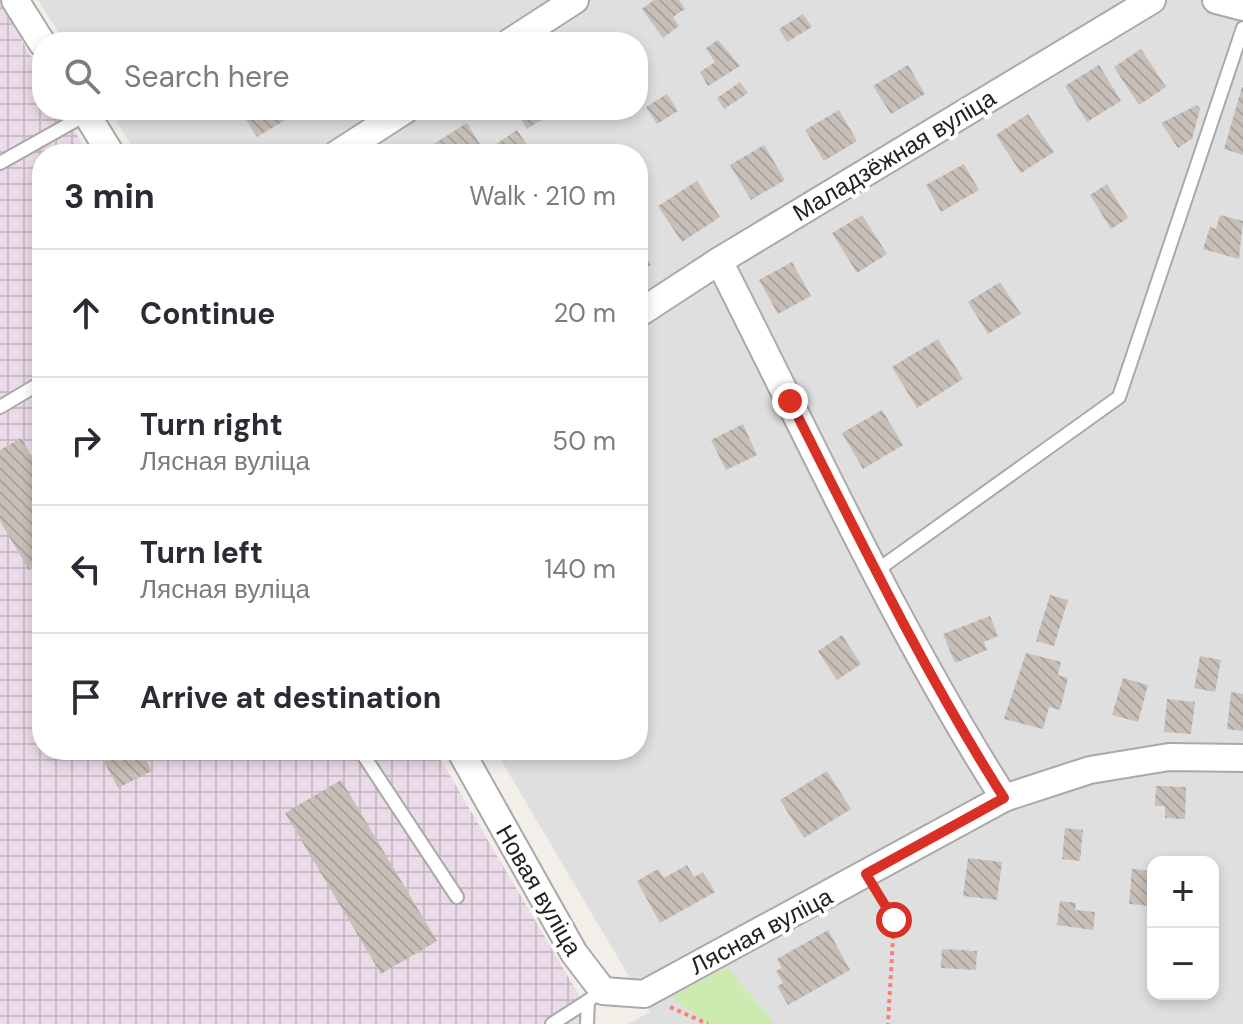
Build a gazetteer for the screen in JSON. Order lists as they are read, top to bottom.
{
  "streets": {
    "street": ["Маладзёжная вуліца", "Новая вуліца", "Лясная вуліца"]
  },
  "page": {
    "search": "Search here",
    "heading": ["3 min", "Walk · 210 m"],
    "list": [
      ["Continue", "20 m"],
      ["Turn right", "Лясная вуліца", "50 m"],
      ["Turn left", "Лясная вуліца", "140 m"],
      "Arrive at destination"
    ],
    "map_buttons": ["+", "−"]
  }
}
